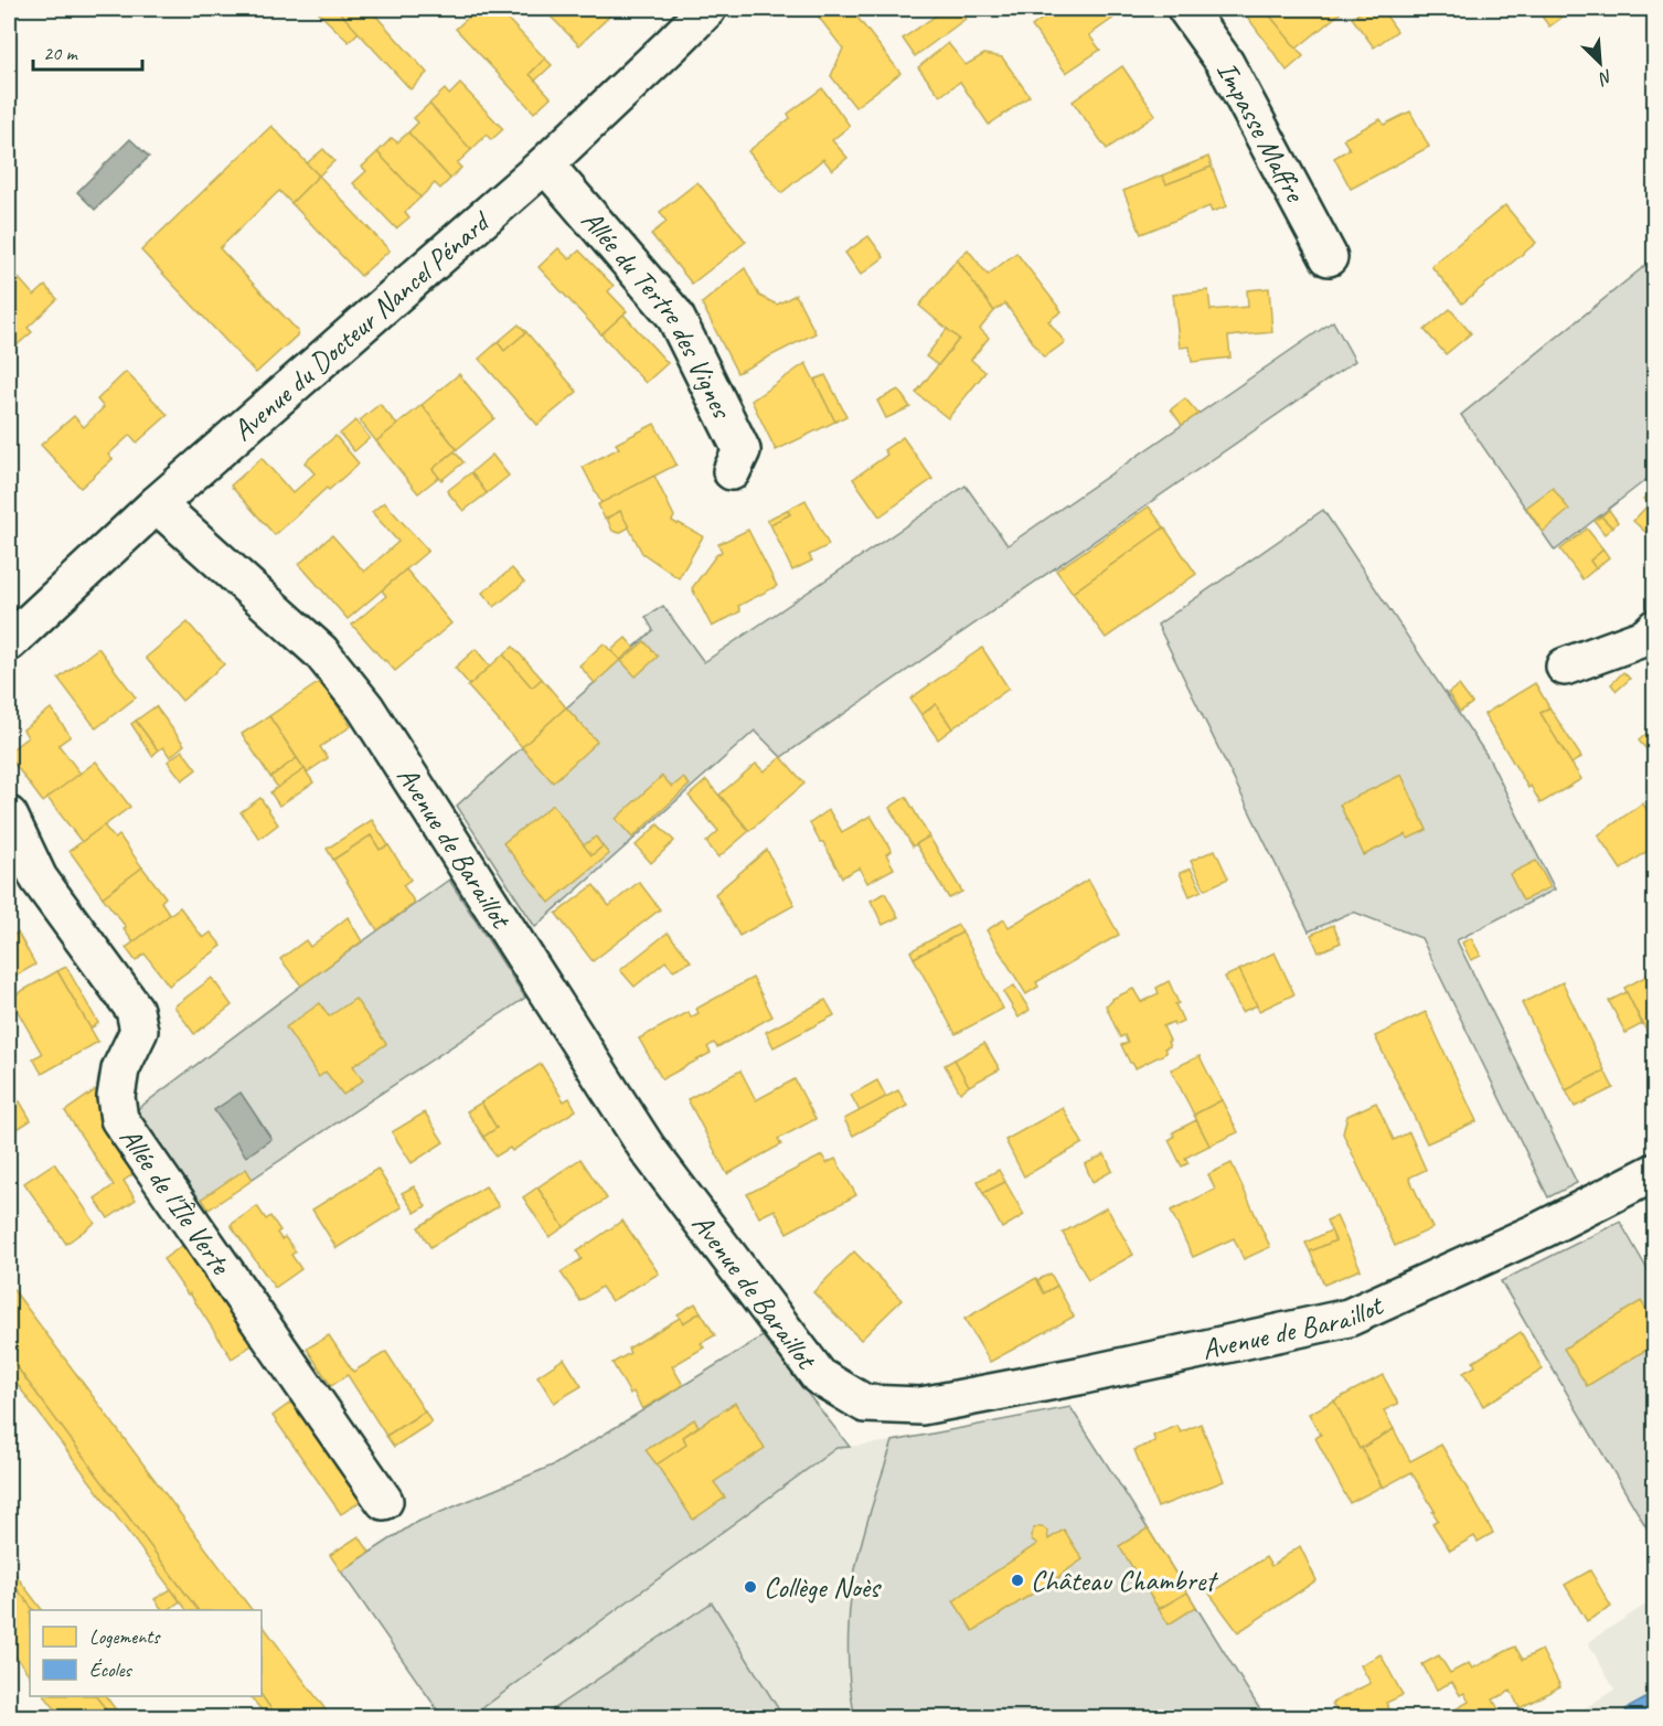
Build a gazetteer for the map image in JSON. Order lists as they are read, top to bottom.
{
  "streets": {
    "street": [
      "Impasse Maffre",
      "Allée du Tertre des Vignes",
      "Avenue du Docteur Nancel Pénard",
      "Avenue de Baraillot",
      "Allée de l'Île Verte"
    ]
  },
  "crossings": [
    ["Allée du Tertre des Vignes", "Avenue du Docteur Nancel Pénard"],
    ["Avenue du Docteur Nancel Pénard", "Avenue de Baraillot"]
  ],
  "places": ["Château Chambret", "Collège Noès"],
  "legend": ["Logements", "Écoles"],
  "scale_bar": "20 m",
  "north": "bottom right"
}
